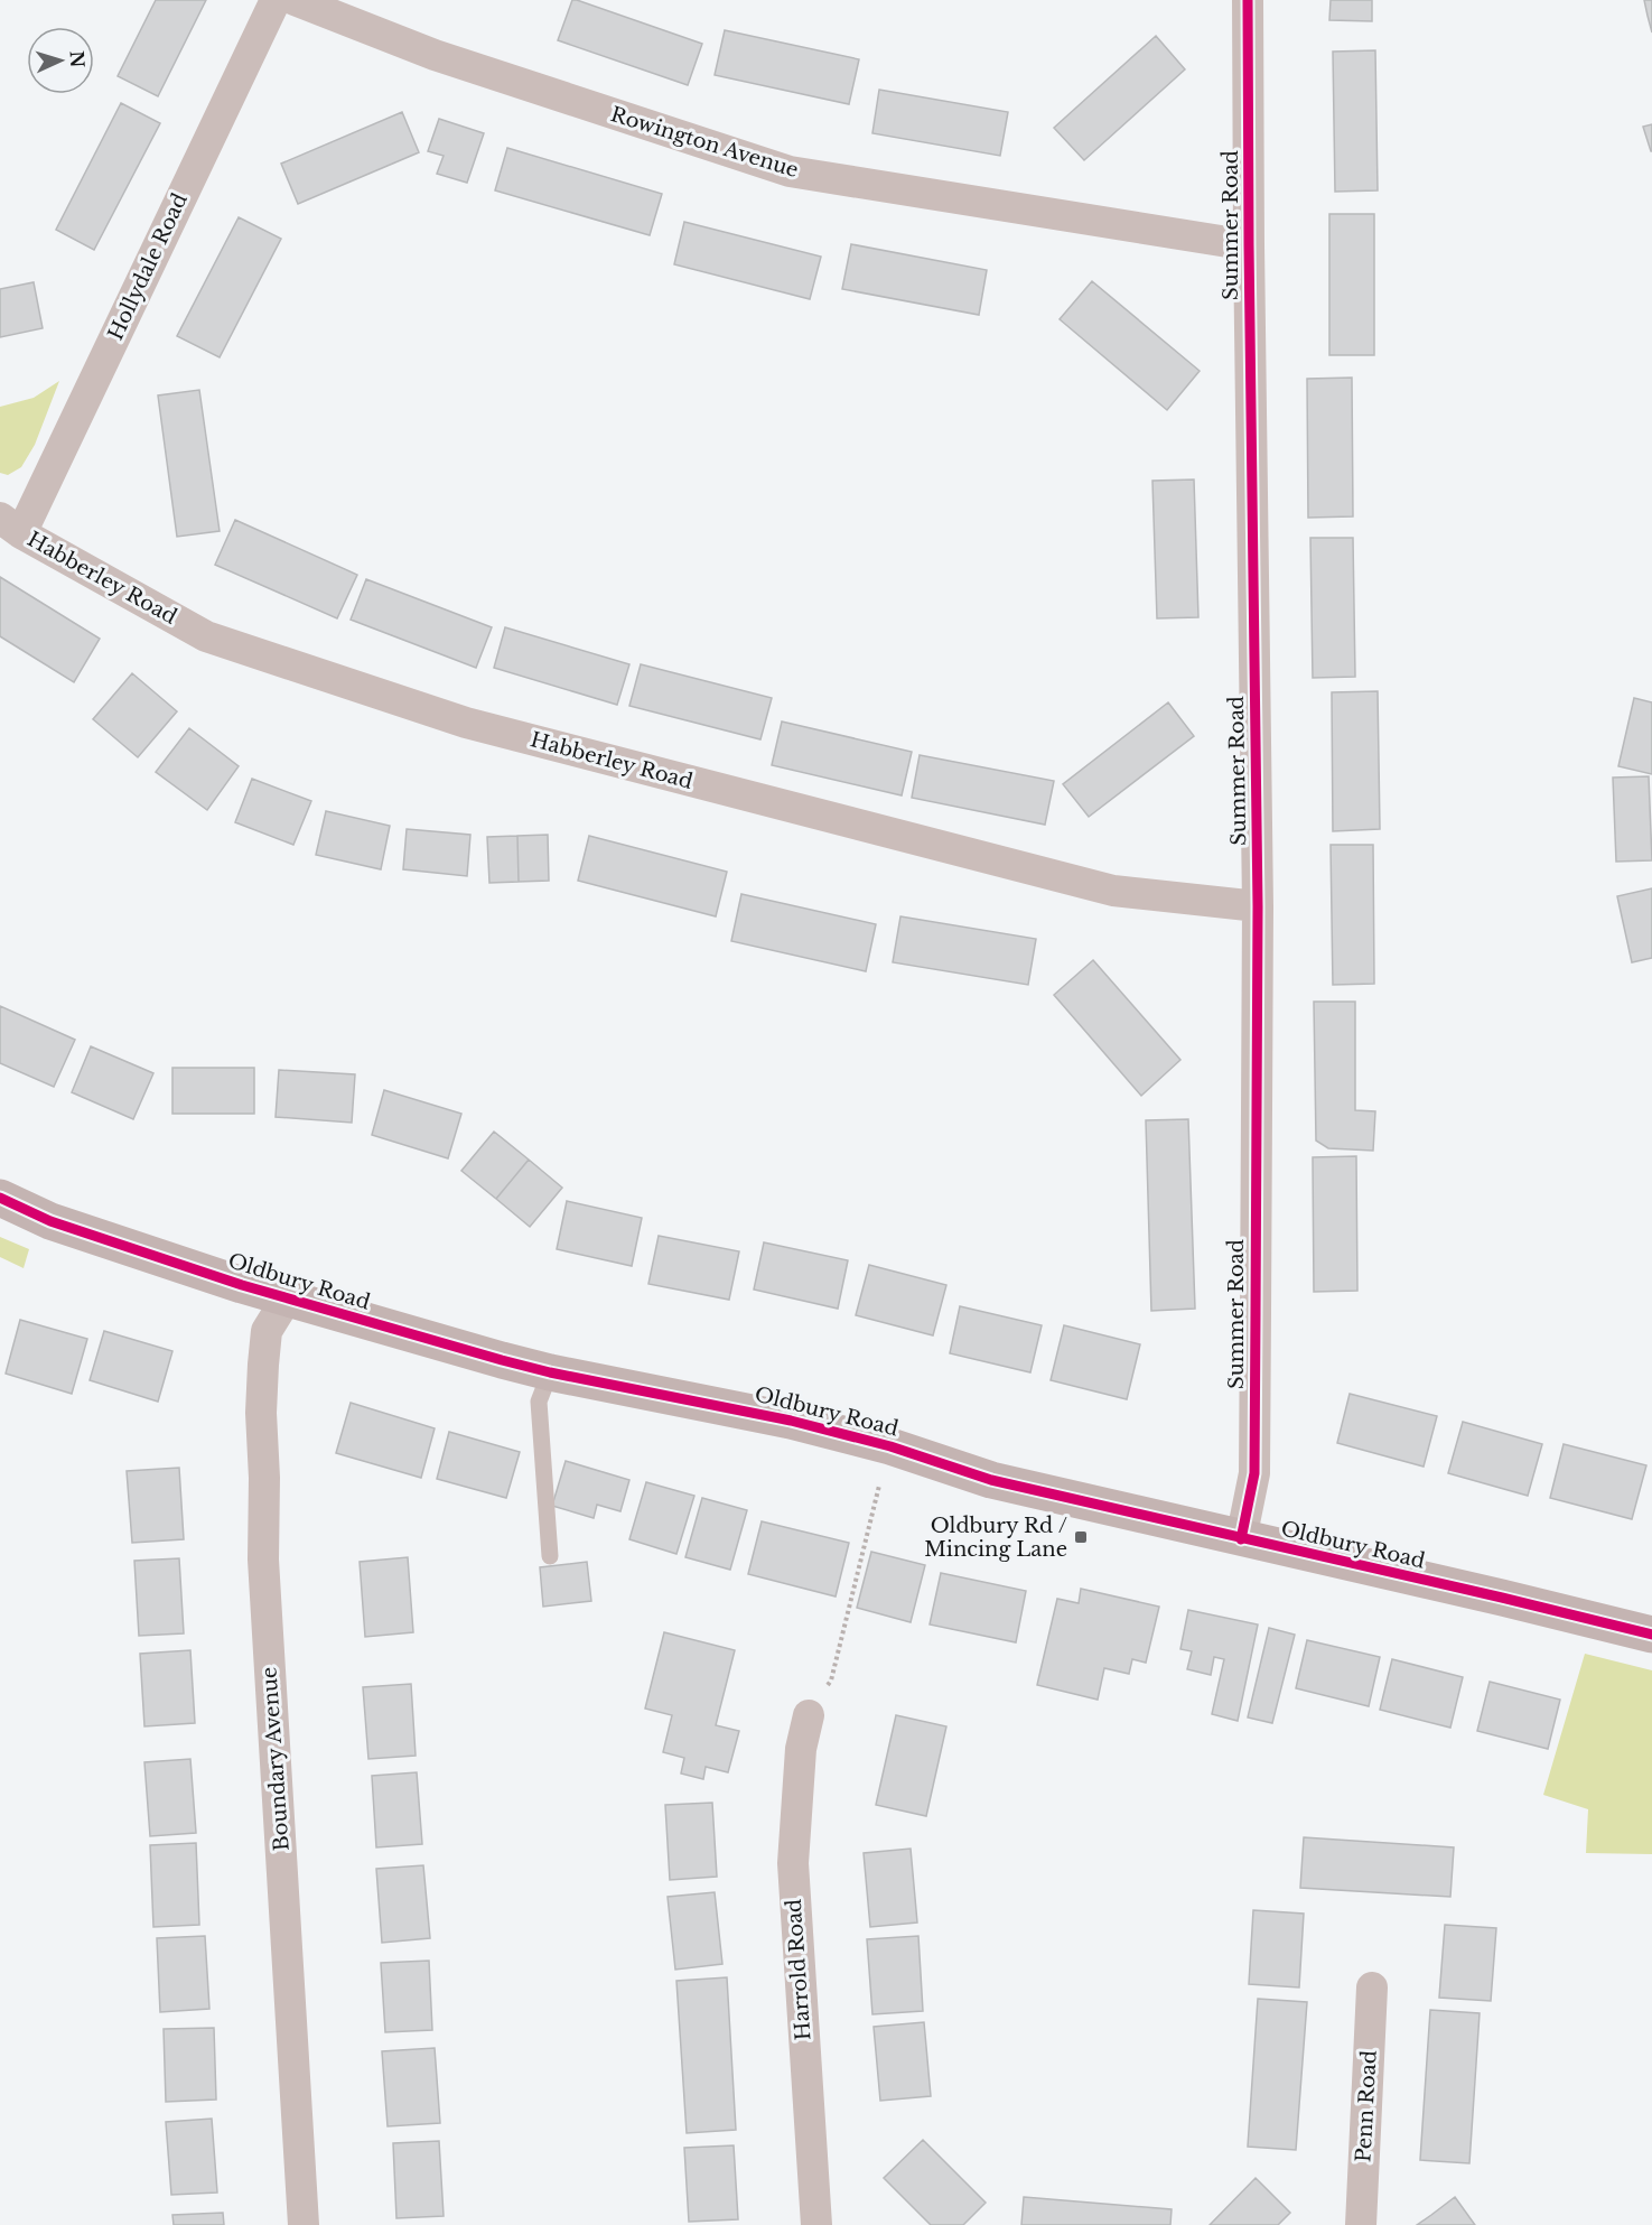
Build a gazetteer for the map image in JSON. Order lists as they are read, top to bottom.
{
  "streets": {
    "main road": ["Oldbury Road"],
    "street": [
      "Rowington Avenue",
      "Summer Road",
      "Hollydale Road",
      "Habberley Road",
      "Boundary Avenue",
      "Harrold Road",
      "Penn Road"
    ]
  },
  "crossings": [
    ["Rowington Avenue", "Summer Road"],
    ["Summer Road", "Habberley Road"],
    ["Summer Road", "Oldbury Road"],
    ["Hollydale Road", "Habberley Road"],
    ["Oldbury Road", "Boundary Avenue"]
  ],
  "places": {
    "transit": ["Oldbury Rd / Mincing Lane"]
  },
  "north": "right"
}
